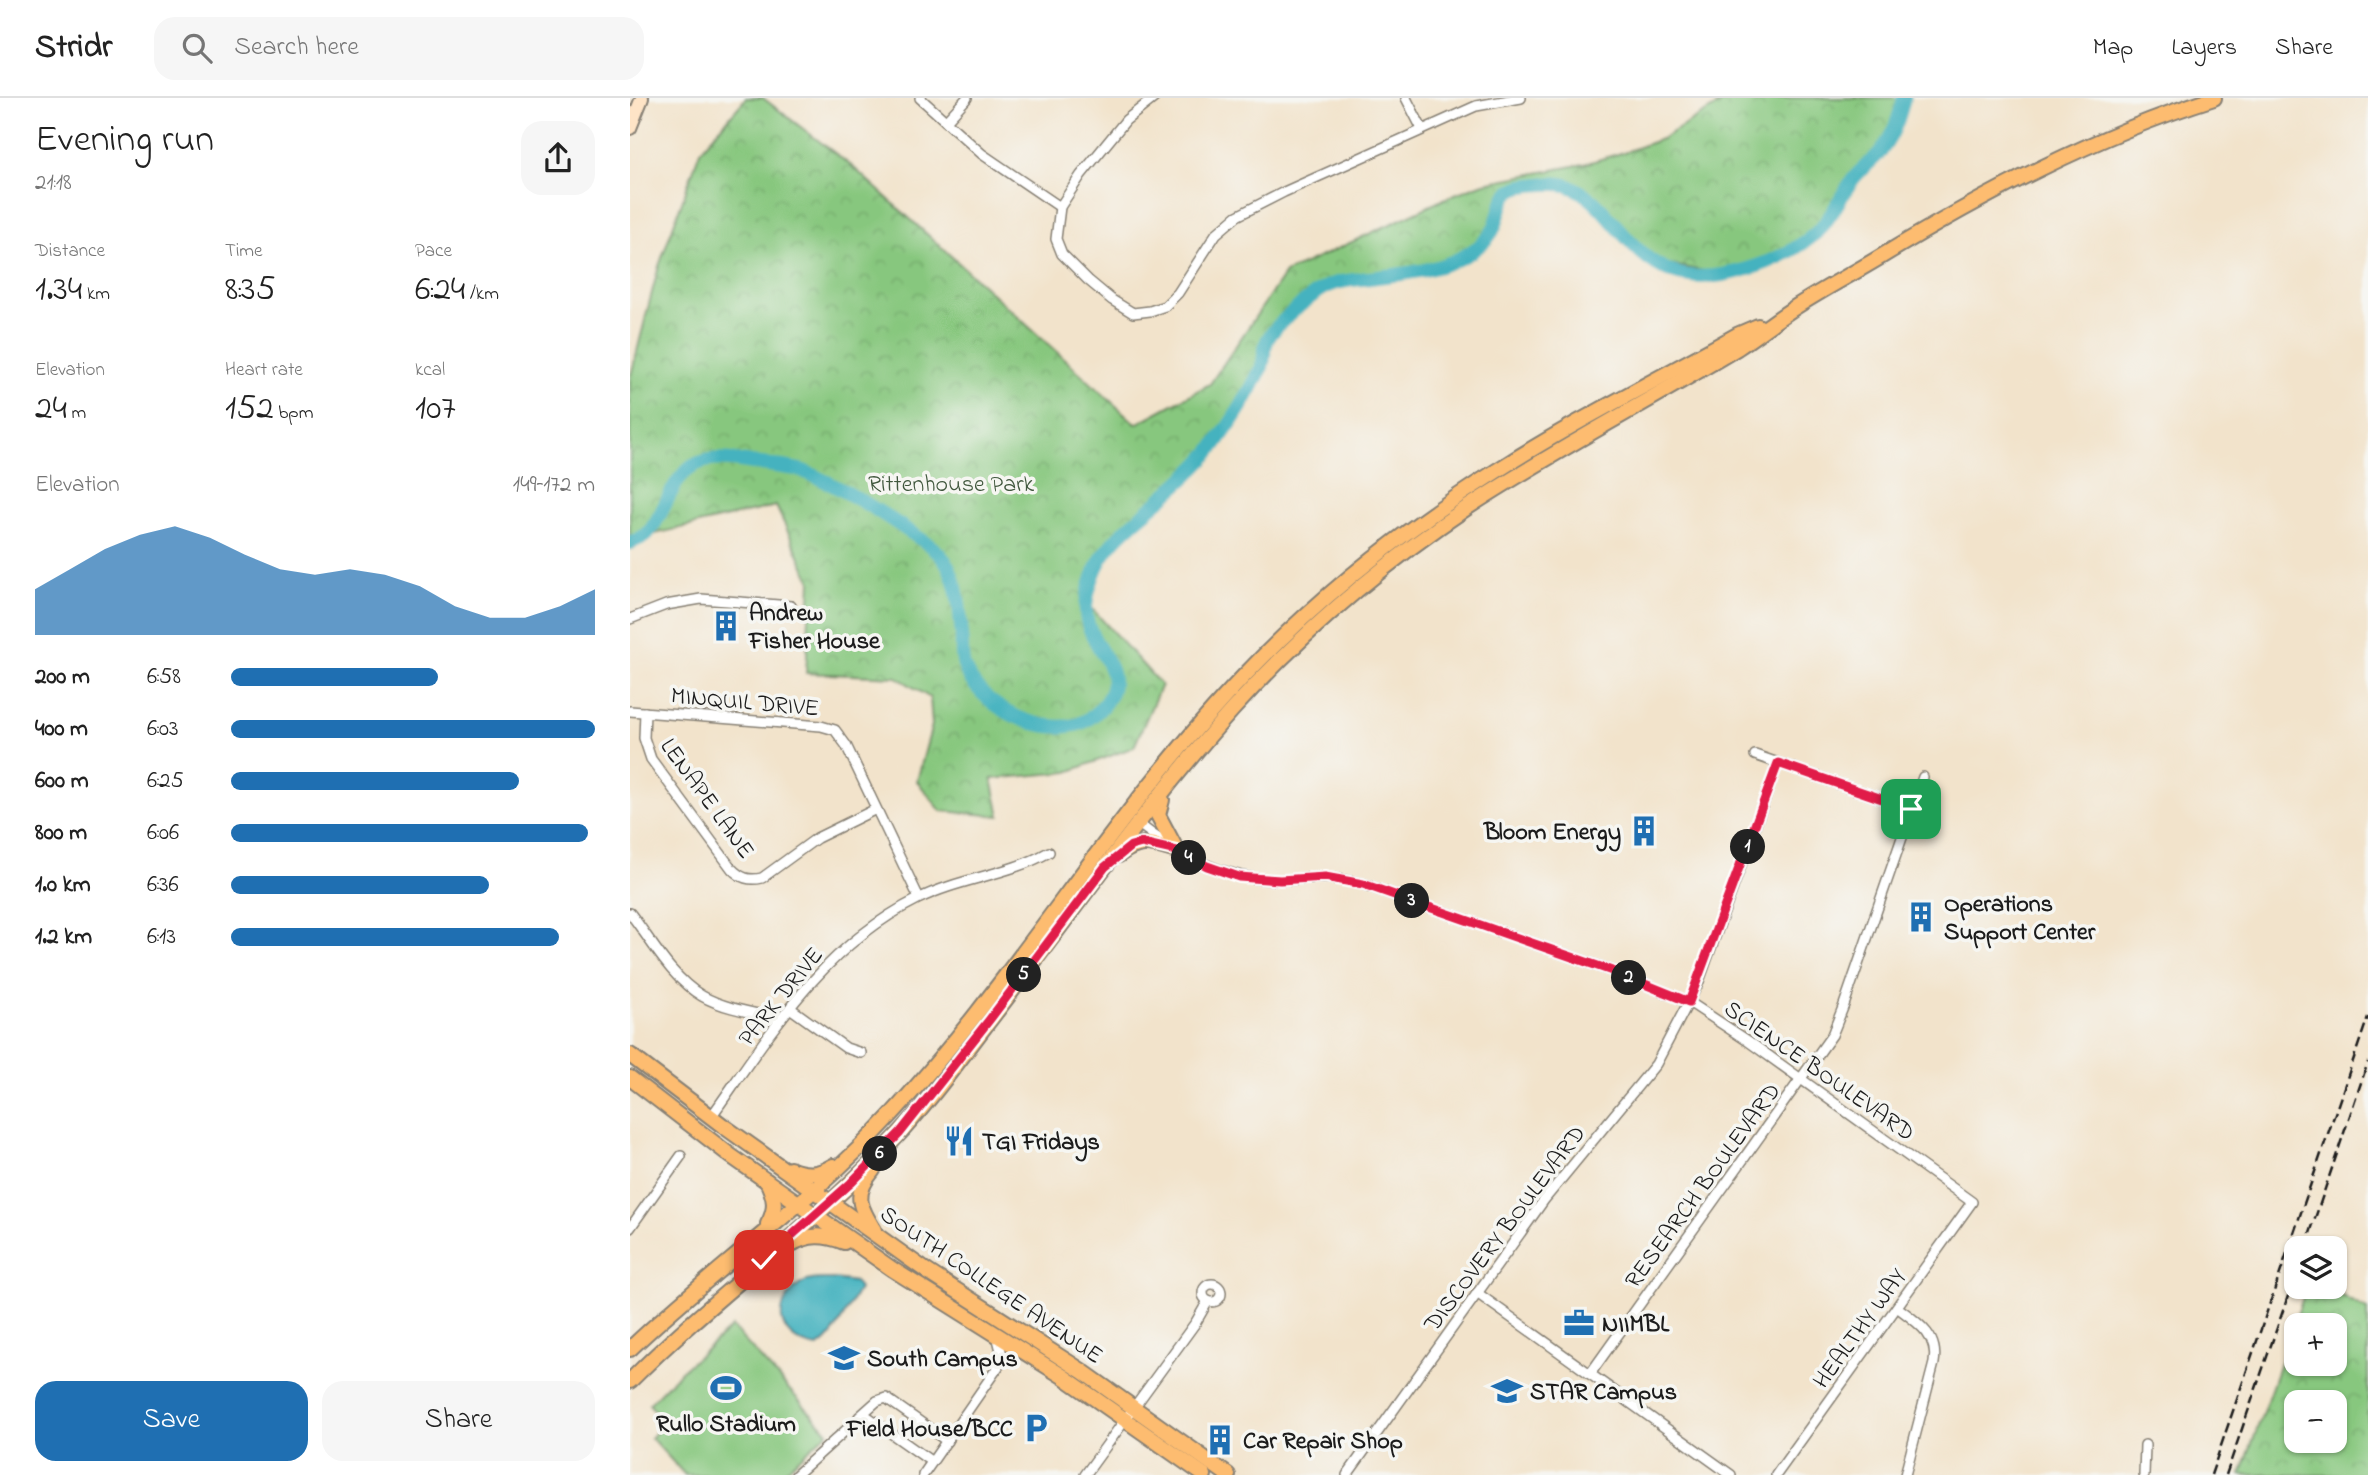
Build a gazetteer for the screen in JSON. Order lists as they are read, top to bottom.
{
  "streets": {
    "main road": ["SOUTH COLLEGE AVENUE"],
    "street": [
      "MINQUIL DRIVE",
      "LENAPE LANE",
      "PARK DRIVE",
      "SCIENCE BOULEVARD",
      "RESEARCH BOULEVARD",
      "DISCOVERY BOULEVARD",
      "HEALTHY WAY"
    ]
  },
  "crossings": [
    ["MINQUIL DRIVE", "LENAPE LANE"],
    ["MINQUIL DRIVE", "PARK DRIVE"],
    ["PARK DRIVE", "SOUTH COLLEGE AVENUE"],
    ["SCIENCE BOULEVARD", "RESEARCH BOULEVARD"],
    ["SCIENCE BOULEVARD", "DISCOVERY BOULEVARD"],
    ["SCIENCE BOULEVARD", "HEALTHY WAY"]
  ],
  "parks": ["Rittenhouse Park"],
  "places": {
    "building": [
      "Andrew Fisher House",
      "Bloom Energy",
      "Operations Support Center",
      "Car Repair Shop"
    ],
    "restaurant": ["TGI Fridays"],
    "office": ["NIIMBL"],
    "school or university": ["South Campus", "STAR Campus"],
    "sports": ["Rullo Stadium"],
    "parking": ["Field House/BCC"]
  },
  "page": {
    "header": "Stridr",
    "search": "Search here",
    "nav": ["Map", "Layers", "Share"],
    "heading": ["Evening run", "21:18"],
    "stats": [
      ["Distance", "1.34 km"],
      ["Time", "8:35"],
      ["Pace", "6:24 /km"],
      ["Elevation", "24 m"],
      ["Heart rate", "152 bpm"],
      ["kcal", "107"]
    ],
    "chart": ["Elevation", "149–172 m"],
    "list": [
      {
        "name": "200 m",
        "note": "6:58"
      },
      {
        "name": "400 m",
        "note": "6:03"
      },
      {
        "name": "600 m",
        "note": "6:25"
      },
      {
        "name": "800 m",
        "note": "6:06"
      },
      {
        "name": "1.0 km",
        "note": "6:36"
      },
      {
        "name": "1.2 km",
        "note": "6:13"
      }
    ],
    "pins": [
      "1",
      "4",
      "3",
      "5",
      "2",
      "6"
    ],
    "map_buttons": ["+", "−"],
    "buttons": ["Save", "Share"]
  }
}
